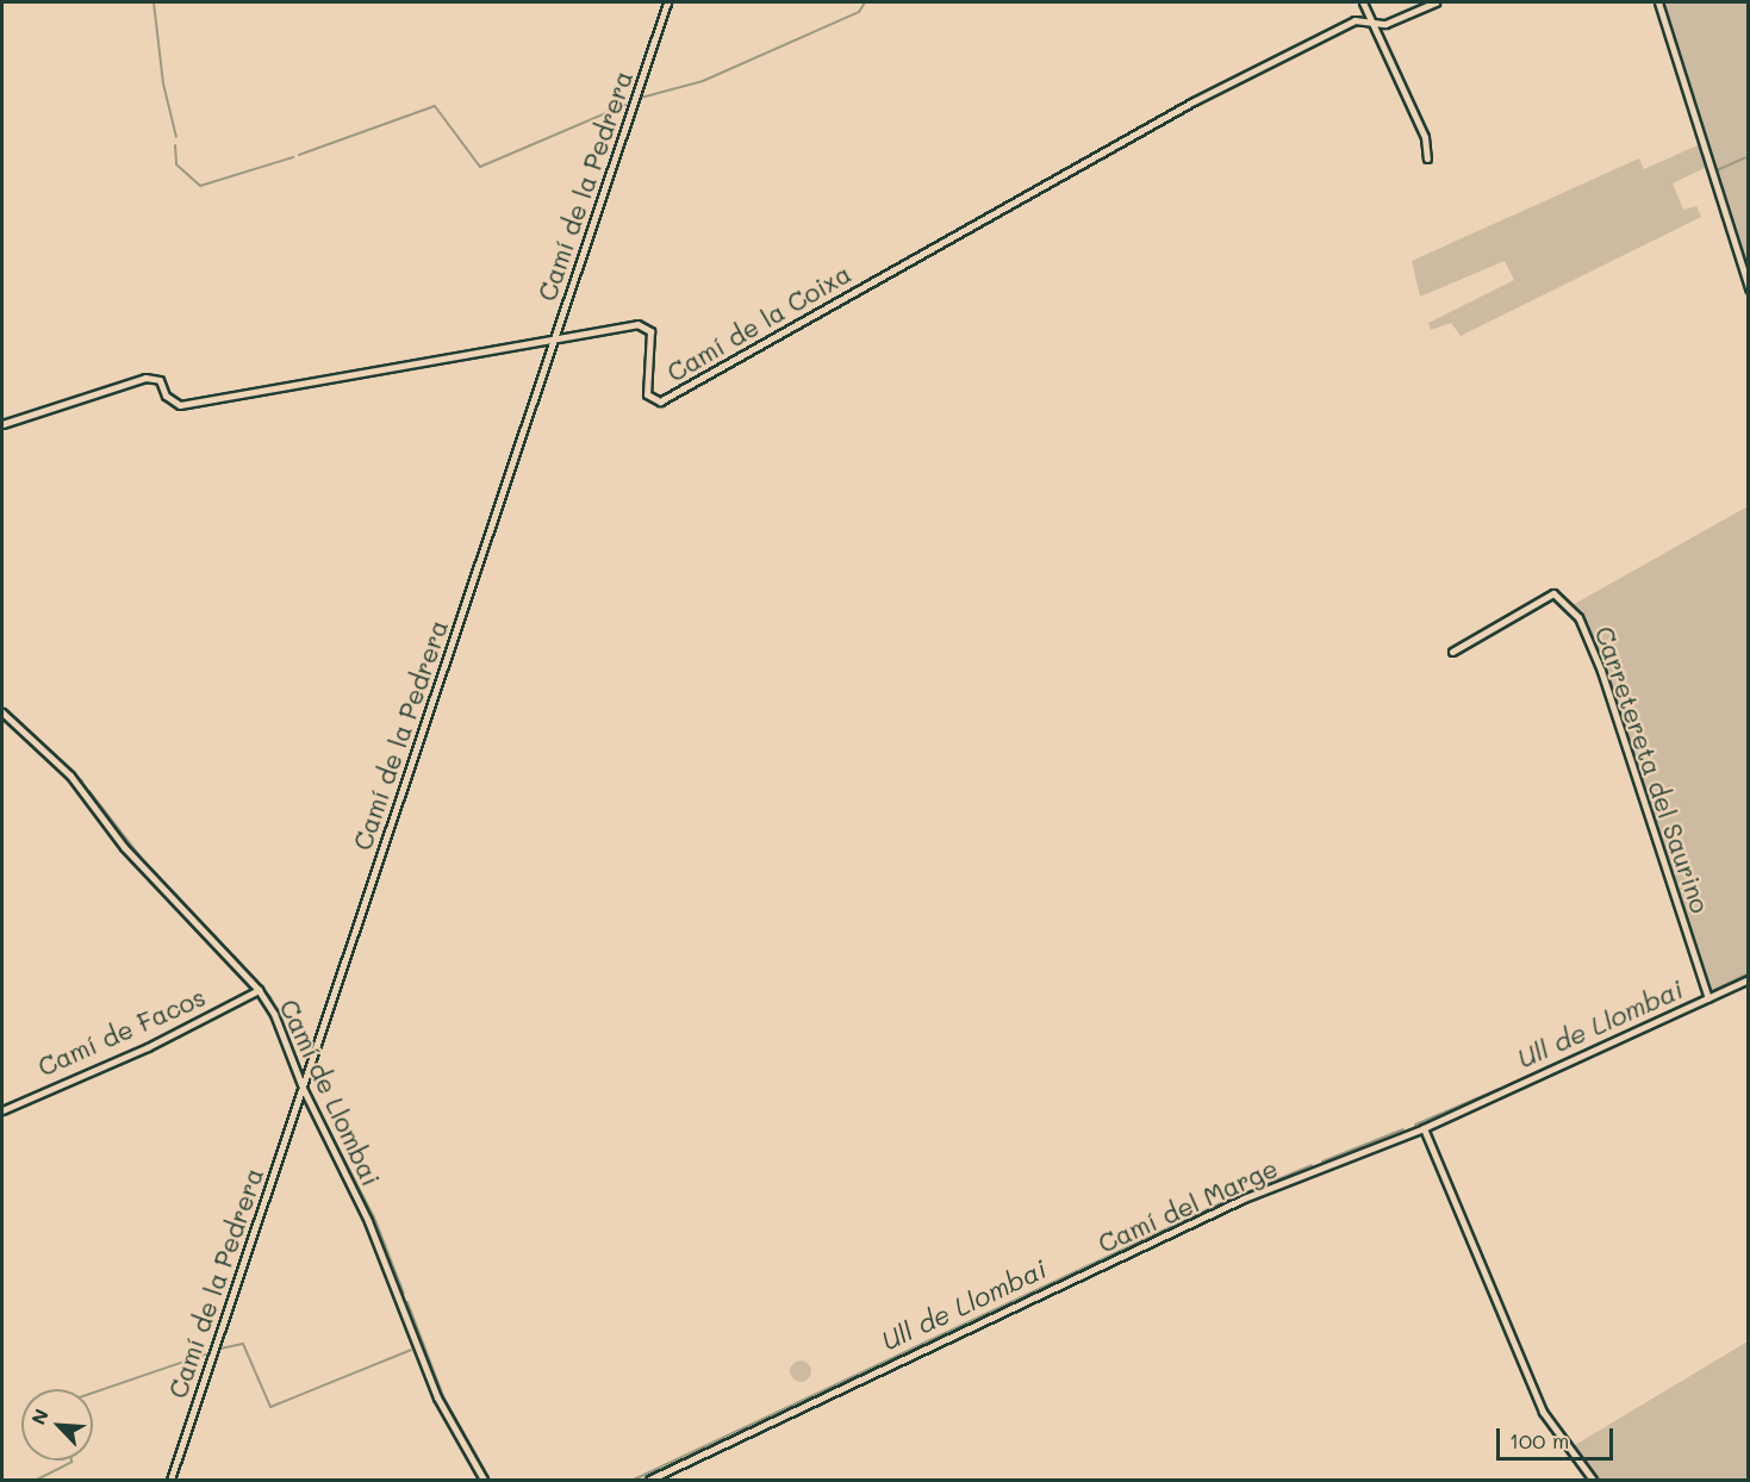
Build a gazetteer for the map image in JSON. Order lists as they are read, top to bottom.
{
  "streets": {
    "street": [
      "Camí de la Pedrera",
      "Camí de la Coixa",
      "Carretereta del Saurino",
      "Camí de Facos",
      "Camí de Llombai",
      "Camí del Marge"
    ]
  },
  "crossings": [
    ["Camí de la Pedrera", "Camí de la Coixa"],
    ["Camí de la Pedrera", "Camí de Llombai"],
    ["Carretereta del Saurino", "Camí del Marge"],
    ["Camí de Facos", "Camí de Llombai"]
  ],
  "water": ["Ull de Llombai"],
  "scale_bar": "100 m",
  "north": "top left"
}
